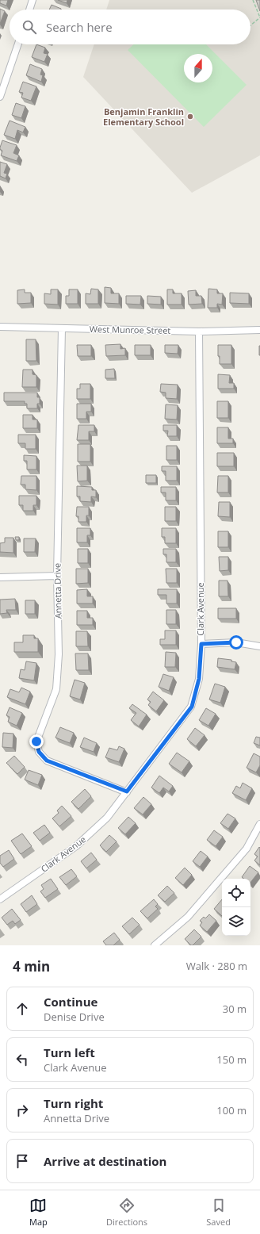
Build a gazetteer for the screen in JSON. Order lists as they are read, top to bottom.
{
  "streets": {
    "street": ["West Munroe Street", "Annetta Drive", "Clark Avenue"]
  },
  "crossings": [
    ["West Munroe Street", "Annetta Drive"],
    ["West Munroe Street", "Clark Avenue"],
    ["Annetta Drive", "Clark Avenue"]
  ],
  "places": ["Benjamin Franklin Elementary School"],
  "north": "top",
  "page": {
    "search": "Search here",
    "heading": ["4 min", "Walk · 280 m"],
    "list": [
      ["Continue", "Denise Drive", "30 m"],
      ["Turn left", "Clark Avenue", "150 m"],
      ["Turn right", "Annetta Drive", "100 m"],
      "Arrive at destination"
    ],
    "nav": ["Map", "Directions", "Saved"]
  }
}
